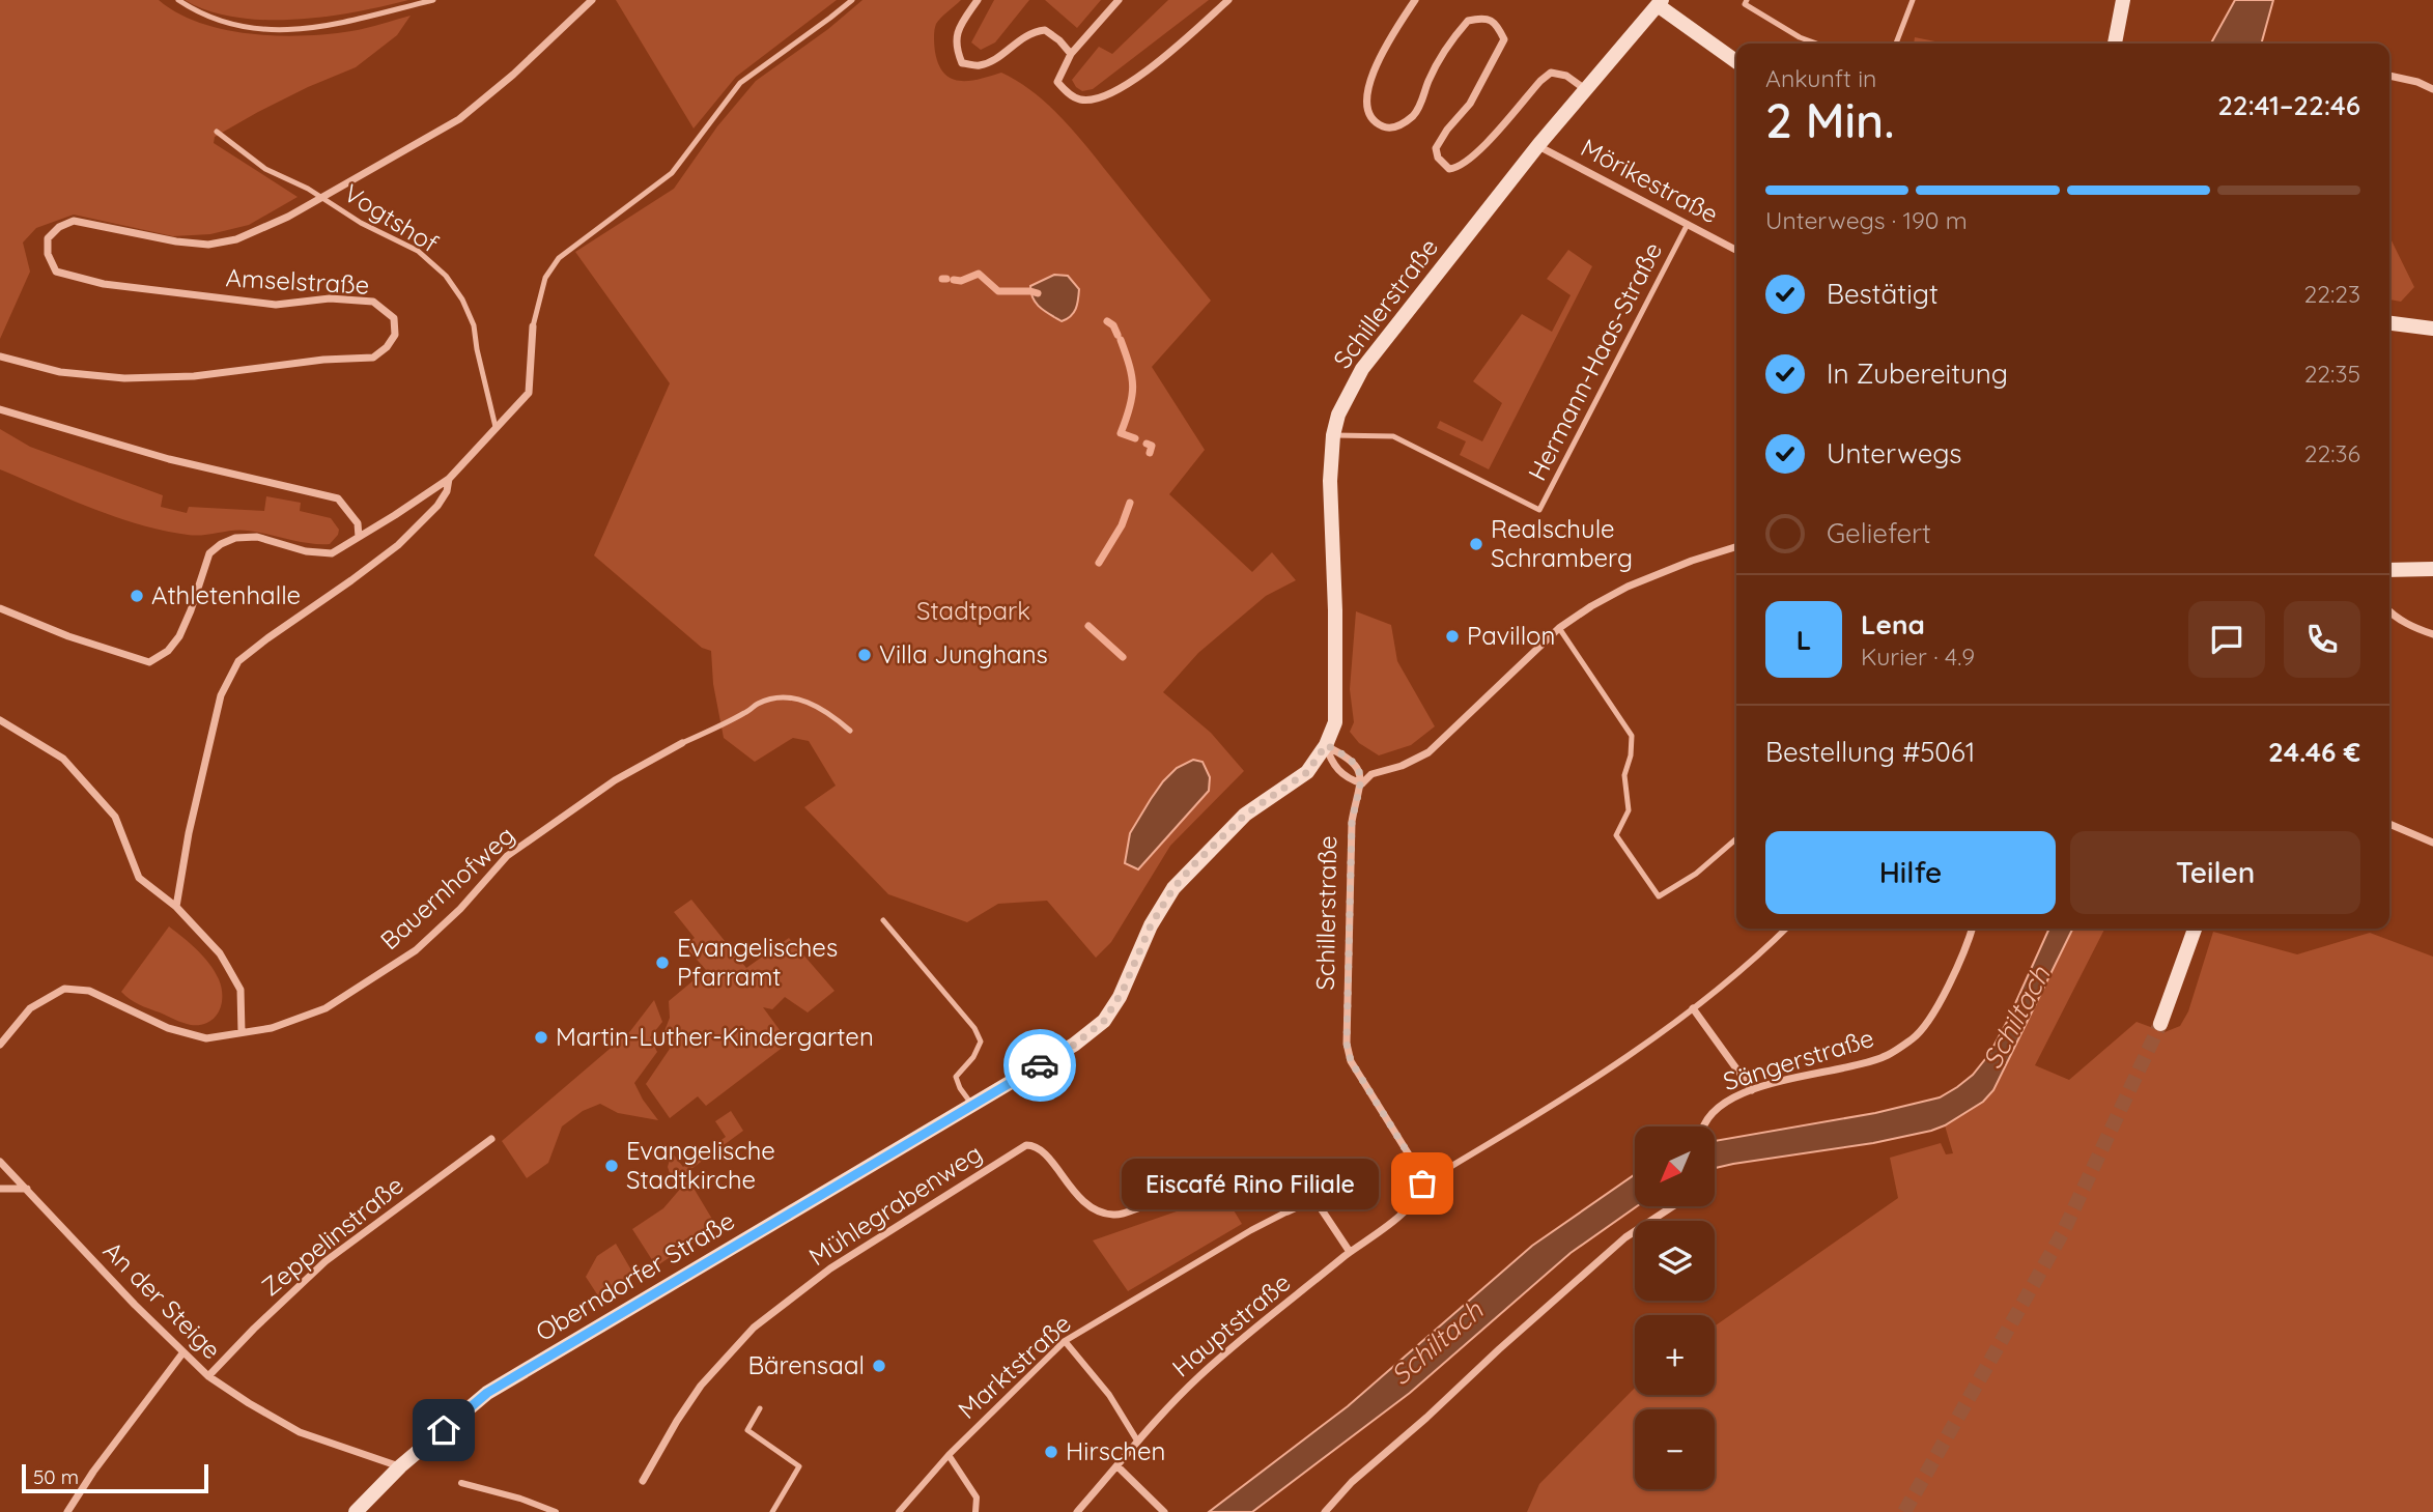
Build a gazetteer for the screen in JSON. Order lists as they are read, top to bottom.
{
  "streets": {
    "main road": ["Schillerstraße", "Oberndorfer Straße"],
    "street": [
      "Mörikestraße",
      "Amselstraße",
      "Bauernhofweg",
      "Sängerstraße",
      "Mühlegrabenweg",
      "Zeppelinstraße",
      "An der Steige",
      "Hauptstraße",
      "Marktstraße"
    ],
    "lane": ["Vogtshof", "Hermann-Haas-Straße"]
  },
  "crossings": [
    ["Mörikestraße", "Schillerstraße"],
    ["Mörikestraße", "Hermann-Haas-Straße"],
    ["Vogtshof", "Amselstraße"],
    ["Schillerstraße", "Hermann-Haas-Straße"],
    ["Schillerstraße", "Oberndorfer Straße"],
    ["Schillerstraße", "Hauptstraße"],
    ["Mühlegrabenweg", "Marktstraße"],
    ["Zeppelinstraße", "An der Steige"],
    ["Oberndorfer Straße", "An der Steige"]
  ],
  "water": ["Schiltach"],
  "parks": ["Stadtpark"],
  "places": [
    "Realschule Schramberg",
    "Athletenhalle",
    "Pavillon",
    "Villa Junghans",
    "Evangelisches Pfarramt",
    "Martin-Luther-Kindergarten",
    "Evangelische Stadtkirche",
    "Eiscafé Rino Filiale",
    "Bärensaal",
    "Hirschen"
  ],
  "scale_bar": "50 m",
  "north": "bottom left",
  "page": {
    "heading": ["2 Min.", "Ankunft in", "22:41–22:46"],
    "panel": [
      "Lena",
      "Kurier · 4.9",
      "Bestellung #5061",
      "24.46 €"
    ],
    "bar": "Unterwegs · 190 m",
    "list": [
      ["Bestätigt", "22:23"],
      ["In Zubereitung", "22:35"],
      ["Unterwegs", "22:36"],
      "Geliefert"
    ],
    "round": "L",
    "buttons": ["Hilfe", "Teilen"],
    "map_buttons": ["+", "−"],
    "bubble": "Eiscafé Rino Filiale",
    "scale": "50 m"
  }
}
